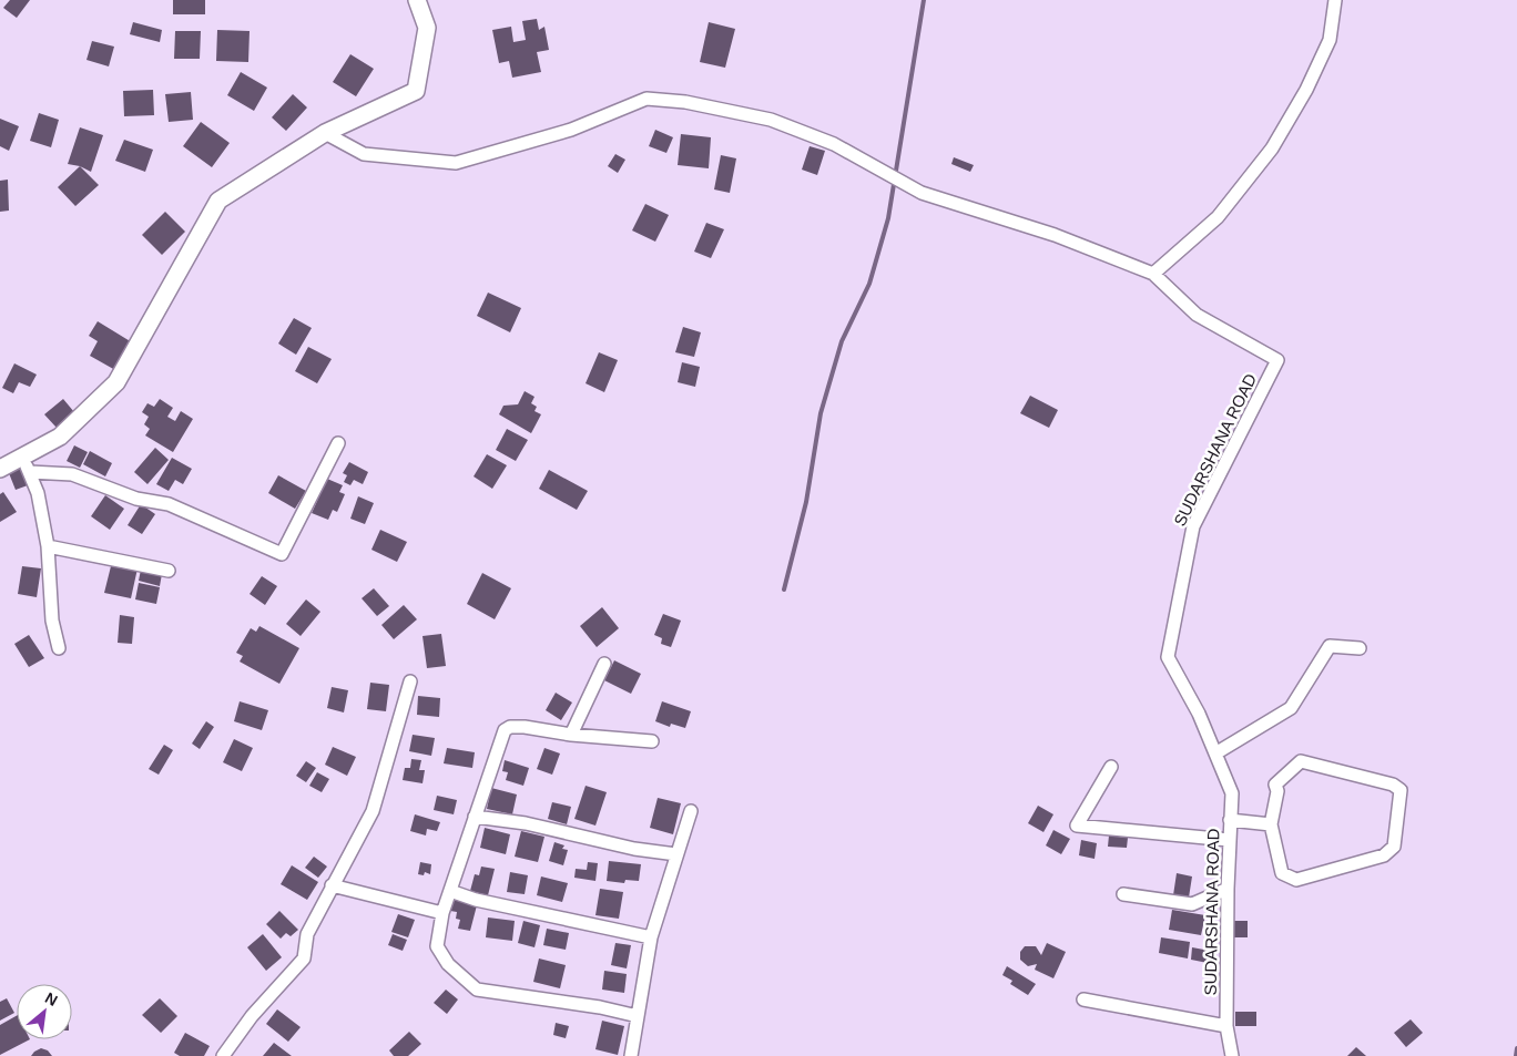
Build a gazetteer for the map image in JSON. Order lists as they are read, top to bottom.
{
  "streets": {
    "street": ["SUDARSHANA ROAD"]
  },
  "north": "top right"
}
